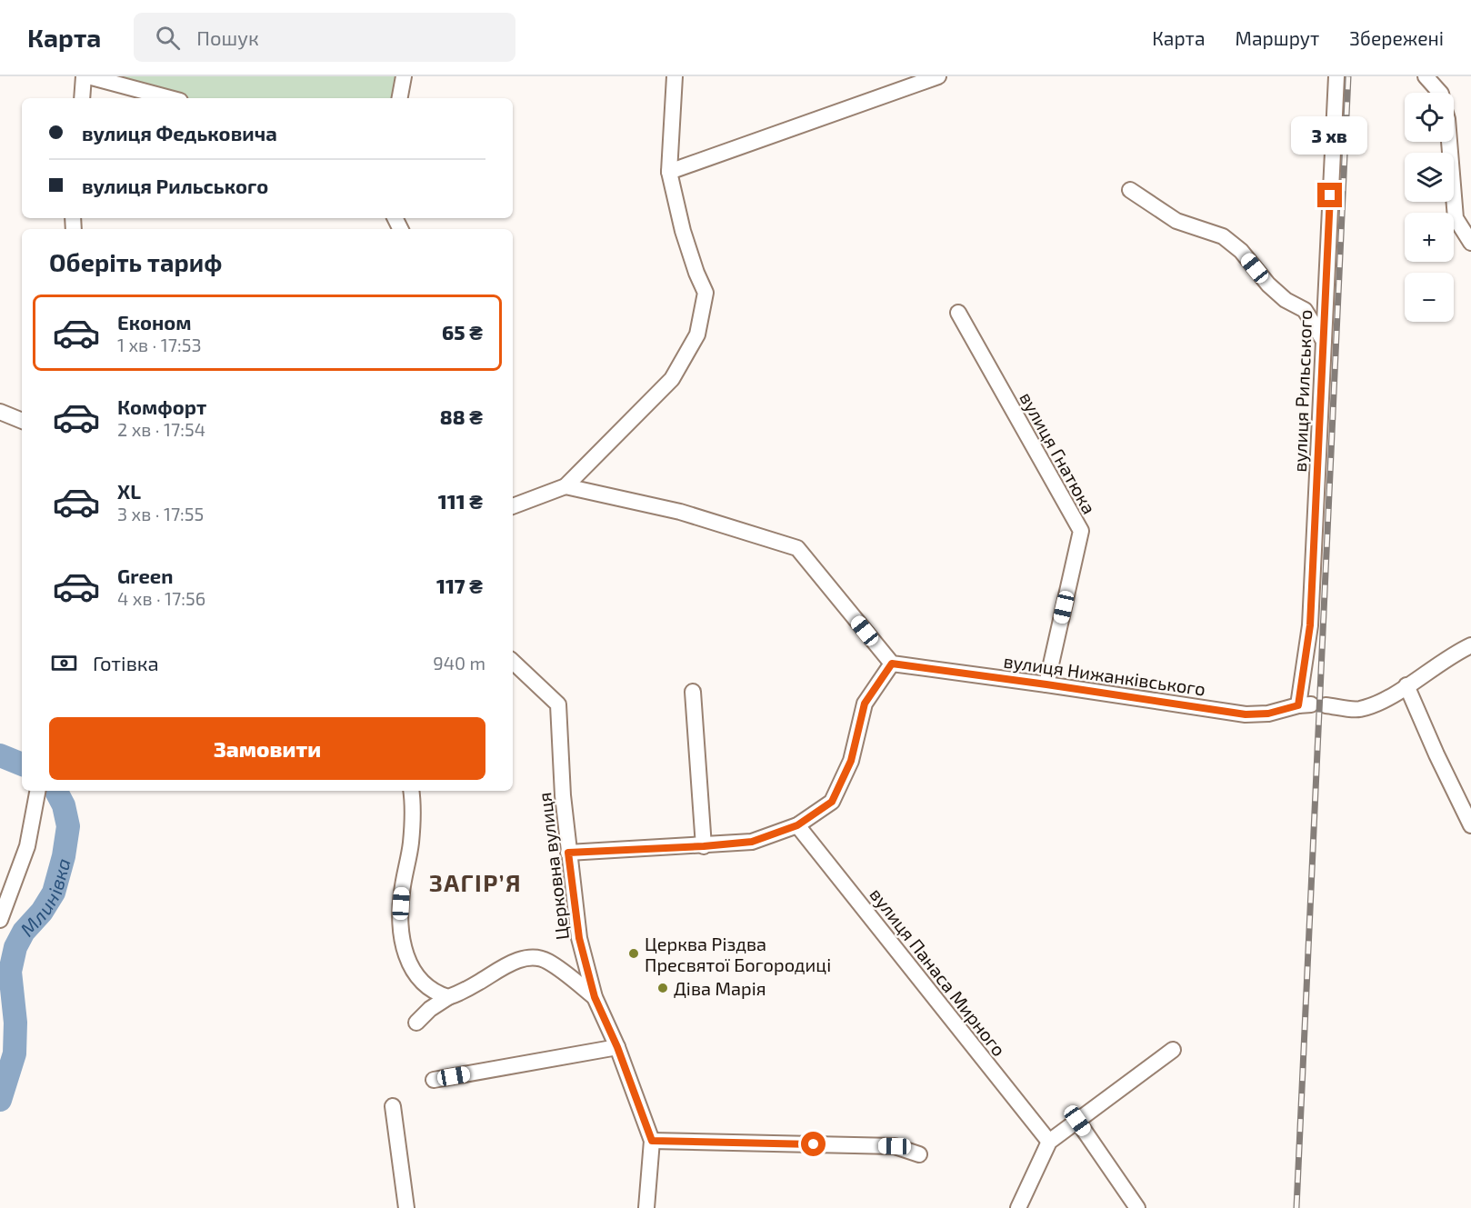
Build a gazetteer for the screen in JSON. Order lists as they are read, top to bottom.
{
  "streets": {
    "street": [
      "вулиця Рильського",
      "вулиця Гнатюка",
      "вулиця Нижанківського",
      "Церковна вулиця",
      "вулиця Панаса Мирного"
    ]
  },
  "crossings": [
    ["вулиця Рильського", "вулиця Нижанківського"],
    ["вулиця Гнатюка", "вулиця Нижанківського"]
  ],
  "districts": ["ЗАГІР’Я"],
  "water": ["Млинівка"],
  "places": ["Церква Різдва Пресвятої Богородиці", "Діва Марія"],
  "page": {
    "header": "Карта",
    "search": "Пошук",
    "nav": ["Карта", "Маршрут", "Збережені"],
    "map_buttons": ["+", "−"],
    "banner": ["вулиця Федьковича", "вулиця Рильського"],
    "bubble": "3 хв",
    "heading": "Оберіть тариф",
    "list": [
      {
        "name": "Економ",
        "note": "1 хв · 17:53",
        "value": "65 ₴"
      },
      {
        "name": "Комфорт",
        "note": "2 хв · 17:54",
        "value": "88 ₴"
      },
      {
        "name": "XL",
        "note": "3 хв · 17:55",
        "value": "111 ₴"
      },
      {
        "name": "Green",
        "note": "4 хв · 17:56",
        "value": "117 ₴"
      }
    ],
    "pay": ["Готівка", "940 m"],
    "buttons": "Замовити"
  }
}
